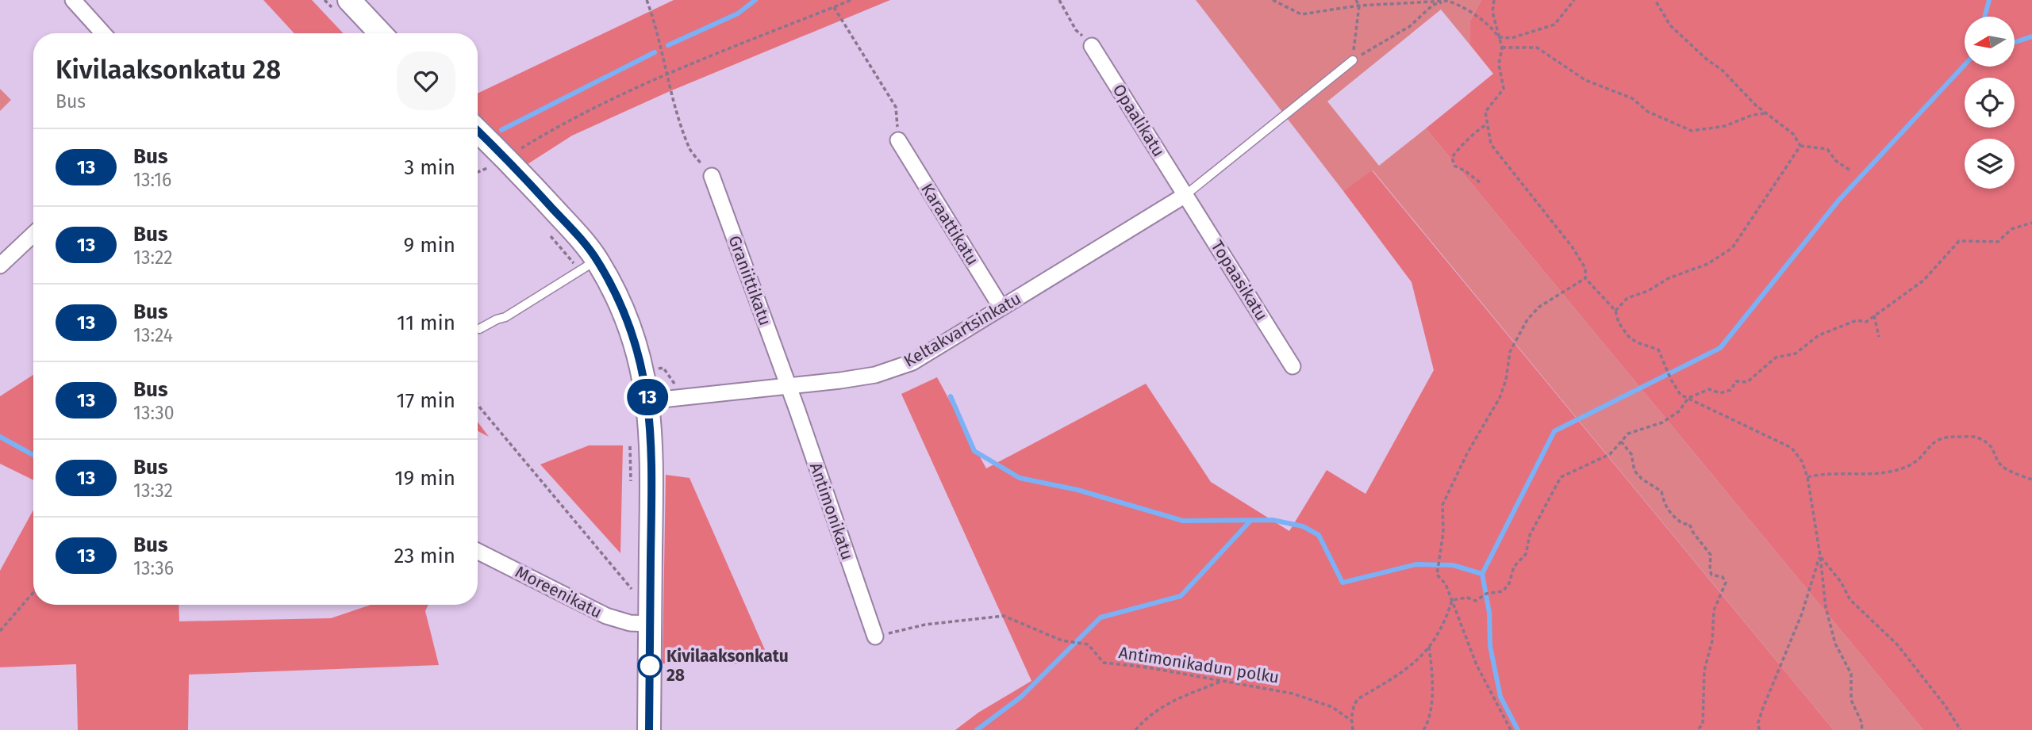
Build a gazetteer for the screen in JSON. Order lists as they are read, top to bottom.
{
  "streets": {
    "street": [
      "Opaalikatu",
      "Karaattikatu",
      "Graniittikatu",
      "Topaasikatu",
      "Keltakvartsinkatu",
      "Antimonikatu",
      "Moreenikatu"
    ],
    "path": ["Antimonikadun polku"]
  },
  "crossings": [
    ["Opaalikatu", "Topaasikatu"],
    ["Opaalikatu", "Keltakvartsinkatu"],
    ["Karaattikatu", "Keltakvartsinkatu"],
    ["Graniittikatu", "Keltakvartsinkatu"],
    ["Graniittikatu", "Antimonikatu"],
    ["Topaasikatu", "Keltakvartsinkatu"],
    ["Keltakvartsinkatu", "Antimonikatu"],
    ["Antimonikatu", "Antimonikadun polku"]
  ],
  "places": ["Kivilaaksonkatu 28"],
  "lines": ["bus line 13"],
  "north": "left",
  "page": {
    "on_map": "13",
    "heading": ["Kivilaaksonkatu 28", "Bus"],
    "list": [
      {
        "mark": "13",
        "name": "Bus",
        "note": "13:16",
        "value": "3 min"
      },
      {
        "mark": "13",
        "name": "Bus",
        "note": "13:22",
        "value": "9 min"
      },
      {
        "mark": "13",
        "name": "Bus",
        "note": "13:24",
        "value": "11 min"
      },
      {
        "mark": "13",
        "name": "Bus",
        "note": "13:30",
        "value": "17 min"
      },
      {
        "mark": "13",
        "name": "Bus",
        "note": "13:32",
        "value": "19 min"
      },
      {
        "mark": "13",
        "name": "Bus",
        "note": "13:36",
        "value": "23 min"
      }
    ]
  }
}
